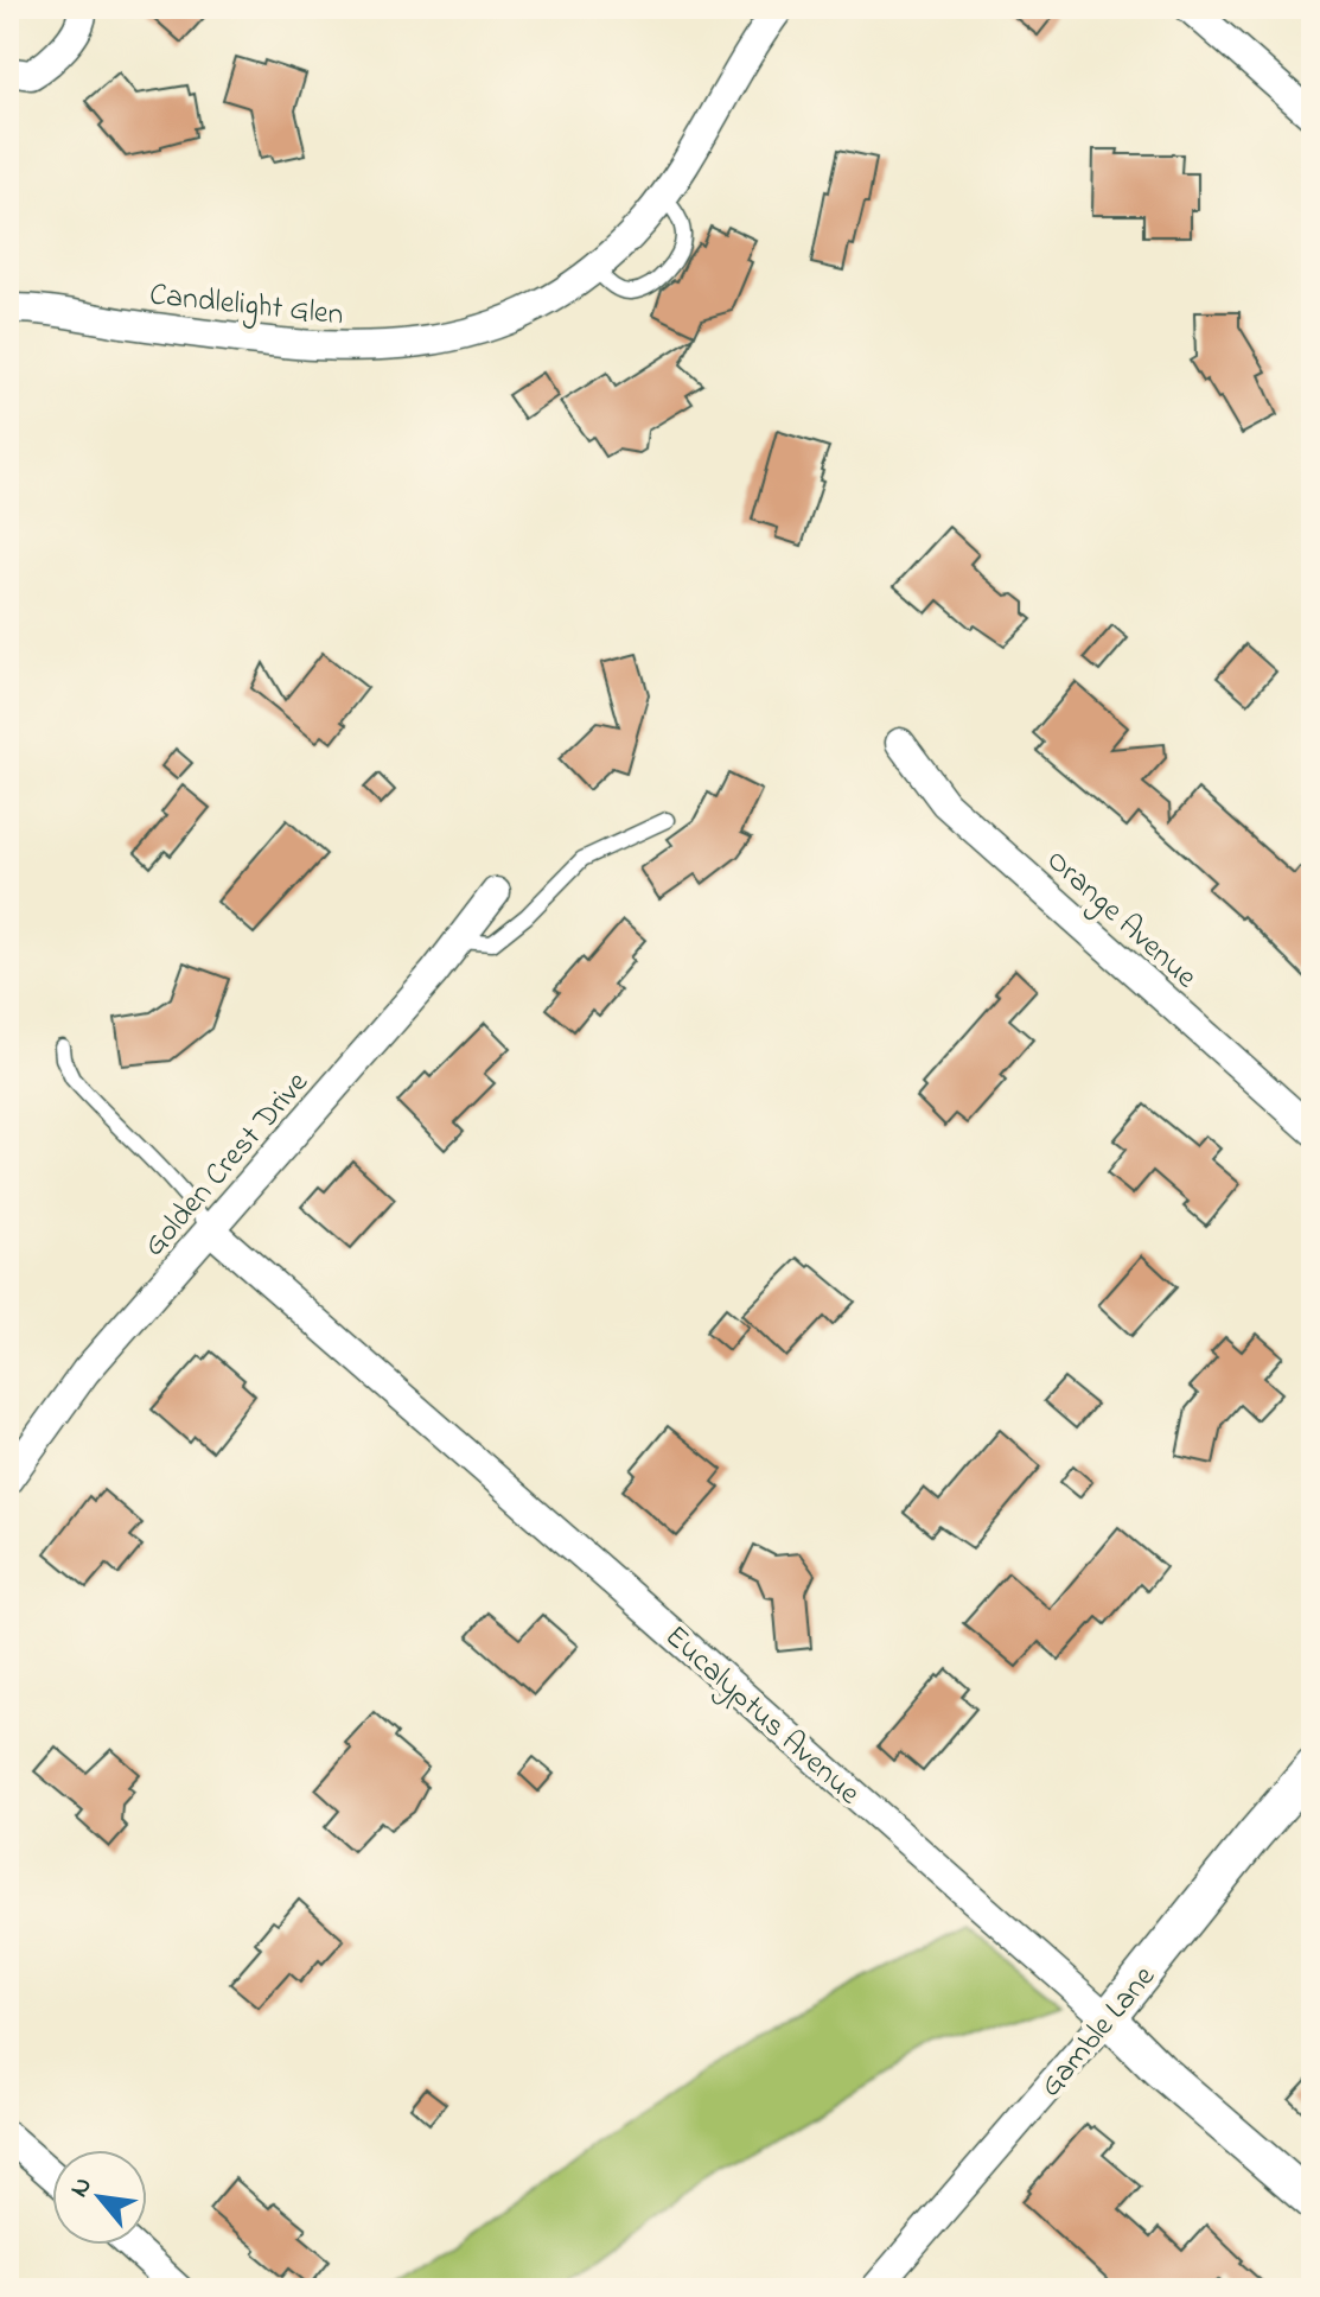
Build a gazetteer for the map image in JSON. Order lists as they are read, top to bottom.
{
  "streets": {
    "street": [
      "Candlelight Glen",
      "Orange Avenue",
      "Golden Crest Drive",
      "Eucalyptus Avenue",
      "Gamble Lane"
    ]
  },
  "crossings": [
    ["Golden Crest Drive", "Eucalyptus Avenue"],
    ["Eucalyptus Avenue", "Gamble Lane"]
  ],
  "north": "top left"
}
